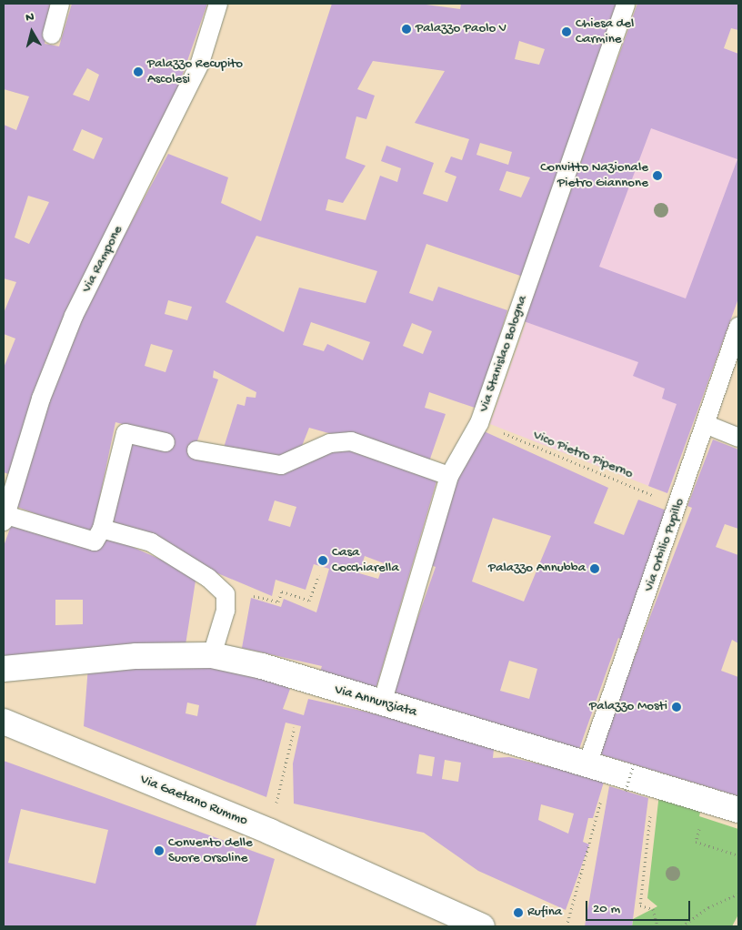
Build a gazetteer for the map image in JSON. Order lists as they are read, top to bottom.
{
  "streets": {
    "street": ["Via Annunziata", "Via Gaetano Rummo"],
    "lane": ["Via Rampone", "Via Stanislao Bologna", "Via Orbilio Pupillo"],
    "path": ["Vico Pietro Piperno"]
  },
  "crossings": [
    ["Via Stanislao Bologna", "Vico Pietro Piperno"],
    ["Via Stanislao Bologna", "Via Annunziata"],
    ["Vico Pietro Piperno", "Via Orbilio Pupillo"],
    ["Via Orbilio Pupillo", "Via Annunziata"]
  ],
  "places": [
    "Palazzo Paolo V",
    "Chiesa del Carmine",
    "Palazzo Recupito Ascolesi",
    "Convitto Nazionale Pietro Giannone",
    "Casa Cocchiarella",
    "Palazzo Annubba",
    "Palazzo Mosti",
    "Convento delle Suore Orsoline",
    "Rufina"
  ],
  "scale_bar": "20 m",
  "north": "top"
}
